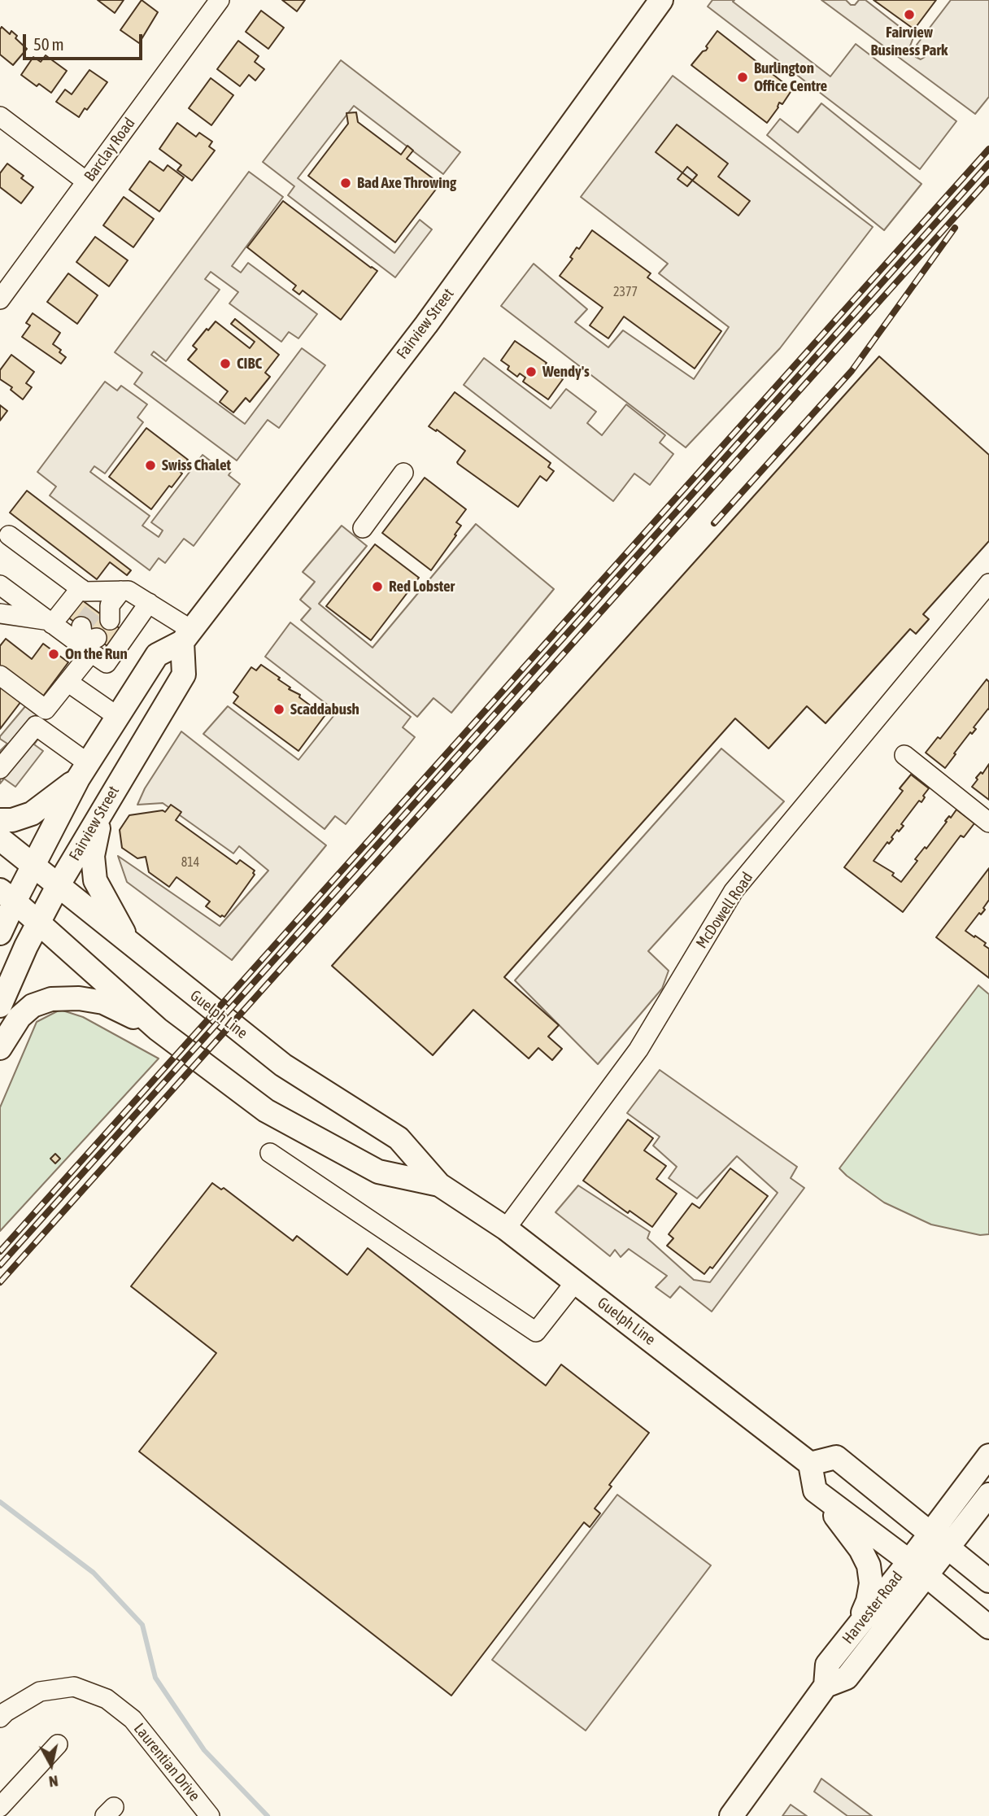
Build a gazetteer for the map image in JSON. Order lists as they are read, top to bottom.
{
  "streets": {
    "main road": ["Fairview Street", "Guelph Line", "Harvester Road"],
    "street": ["Barclay Road", "McDowell Road", "Laurentian Drive"]
  },
  "crossings": [
    ["Fairview Street", "Guelph Line"],
    ["McDowell Road", "Guelph Line"]
  ],
  "places": [
    "Fairview Business Park",
    "Burlington Office Centre",
    "Bad Axe Throwing",
    "CIBC",
    "Wendy's",
    "Swiss Chalet",
    "Red Lobster",
    "On the Run",
    "Scaddabush"
  ],
  "house_numbers": ["2377", "814"],
  "scale_bar": "50 m",
  "north": "bottom"
}
